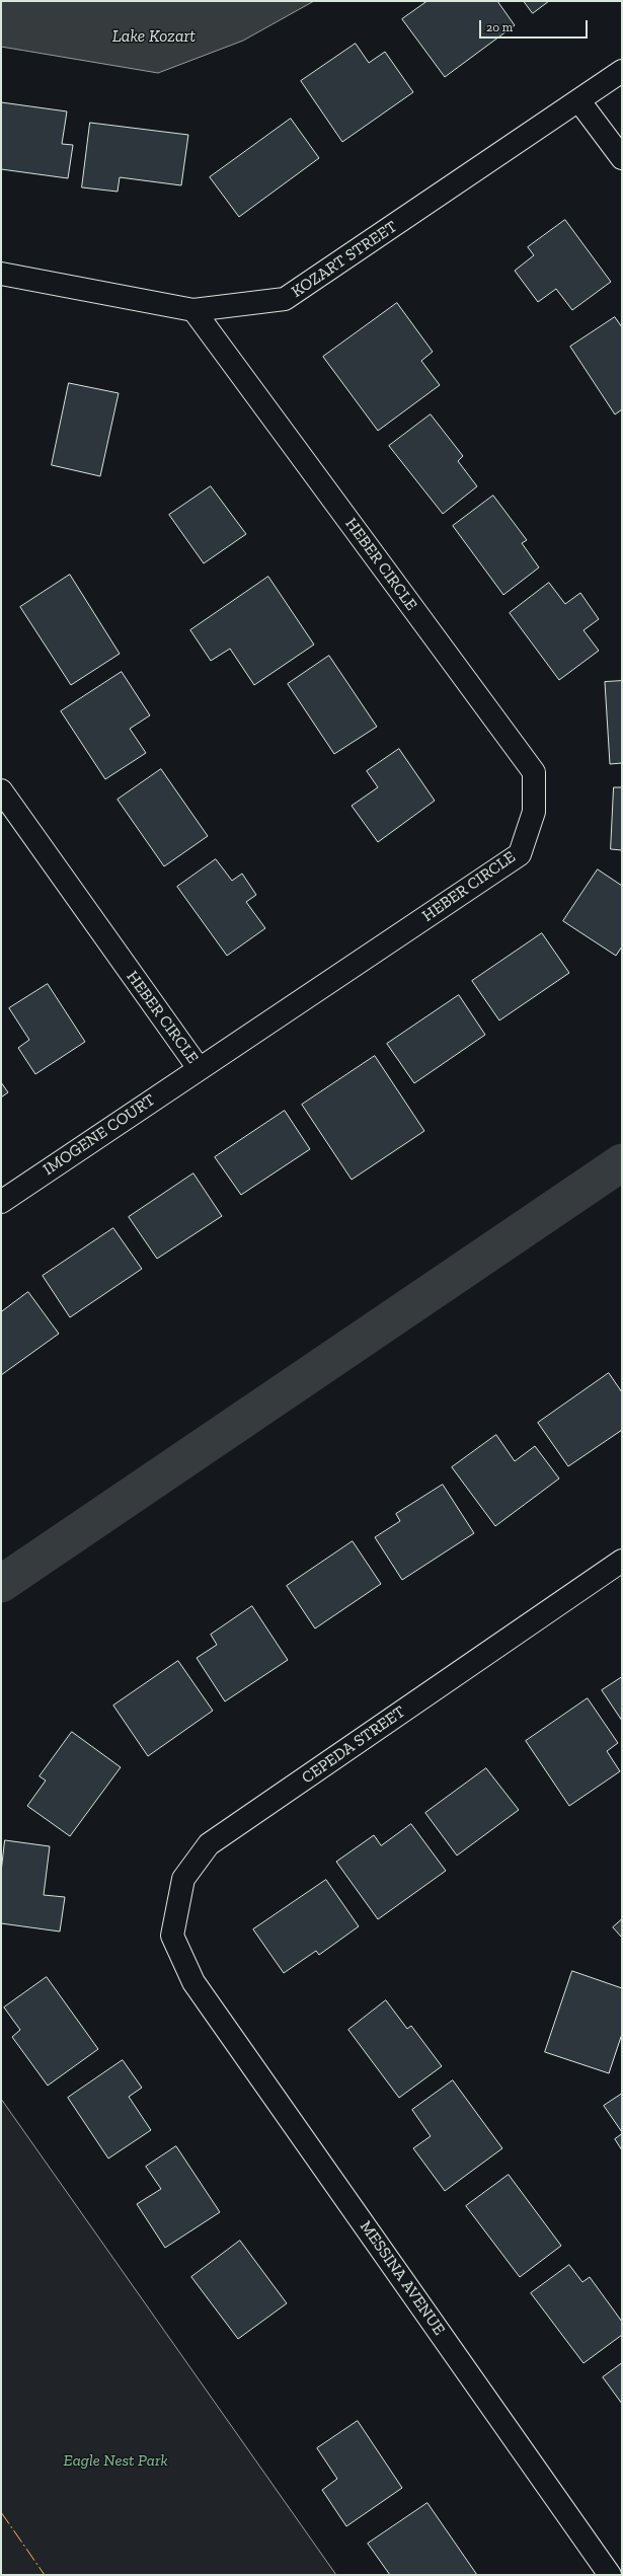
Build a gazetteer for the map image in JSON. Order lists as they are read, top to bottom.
{
  "streets": {
    "street": [
      "KOZART STREET",
      "HEBER CIRCLE",
      "IMOGENE COURT",
      "CEPEDA STREET",
      "MESSINA AVENUE"
    ]
  },
  "crossings": [
    ["KOZART STREET", "HEBER CIRCLE"],
    ["HEBER CIRCLE", "IMOGENE COURT"],
    ["CEPEDA STREET", "MESSINA AVENUE"]
  ],
  "water": ["Lake Kozart"],
  "parks": ["Eagle Nest Park"],
  "scale_bar": "20 m"
}
